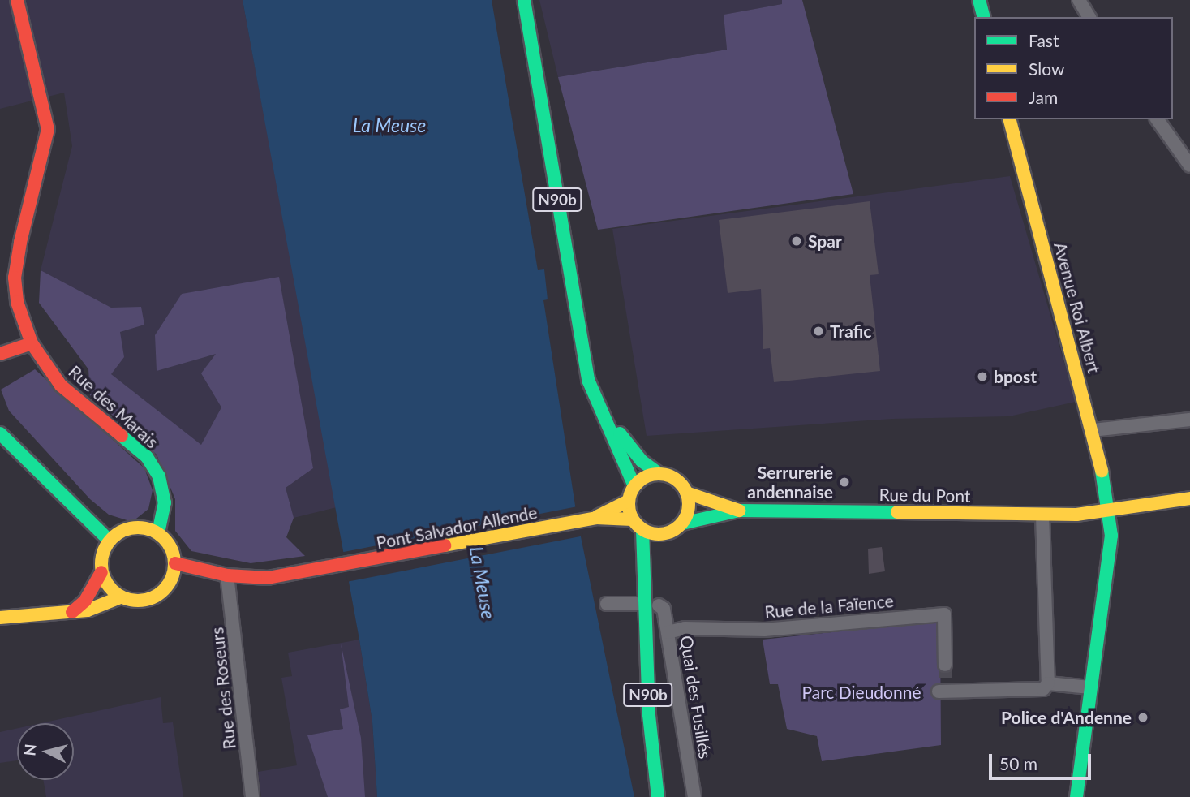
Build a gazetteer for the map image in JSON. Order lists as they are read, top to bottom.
{
  "streets": {
    "main road": [
      "N90b",
      "Avenue Roi Albert",
      "Rue des Marais",
      "Rue du Pont",
      "Pont Salvador Allende"
    ],
    "street": ["Rue de la Faïence", "Rue des Roseurs", "Quai des Fusillés"]
  },
  "crossings": [
    ["N90b", "Rue du Pont"],
    ["Avenue Roi Albert", "Rue du Pont"],
    ["Rue des Marais", "Pont Salvador Allende"],
    ["Pont Salvador Allende", "Rue des Roseurs"],
    ["Rue de la Faïence", "Quai des Fusillés"]
  ],
  "water": ["La Meuse"],
  "parks": ["Parc Dieudonné"],
  "places": [
    "Spar",
    "Trafic",
    "bpost",
    "Serrurerie andennaise",
    "Police d'Andenne"
  ],
  "legend": ["Fast", "Slow", "Jam"],
  "scale_bar": "50 m",
  "north": "left"
}
